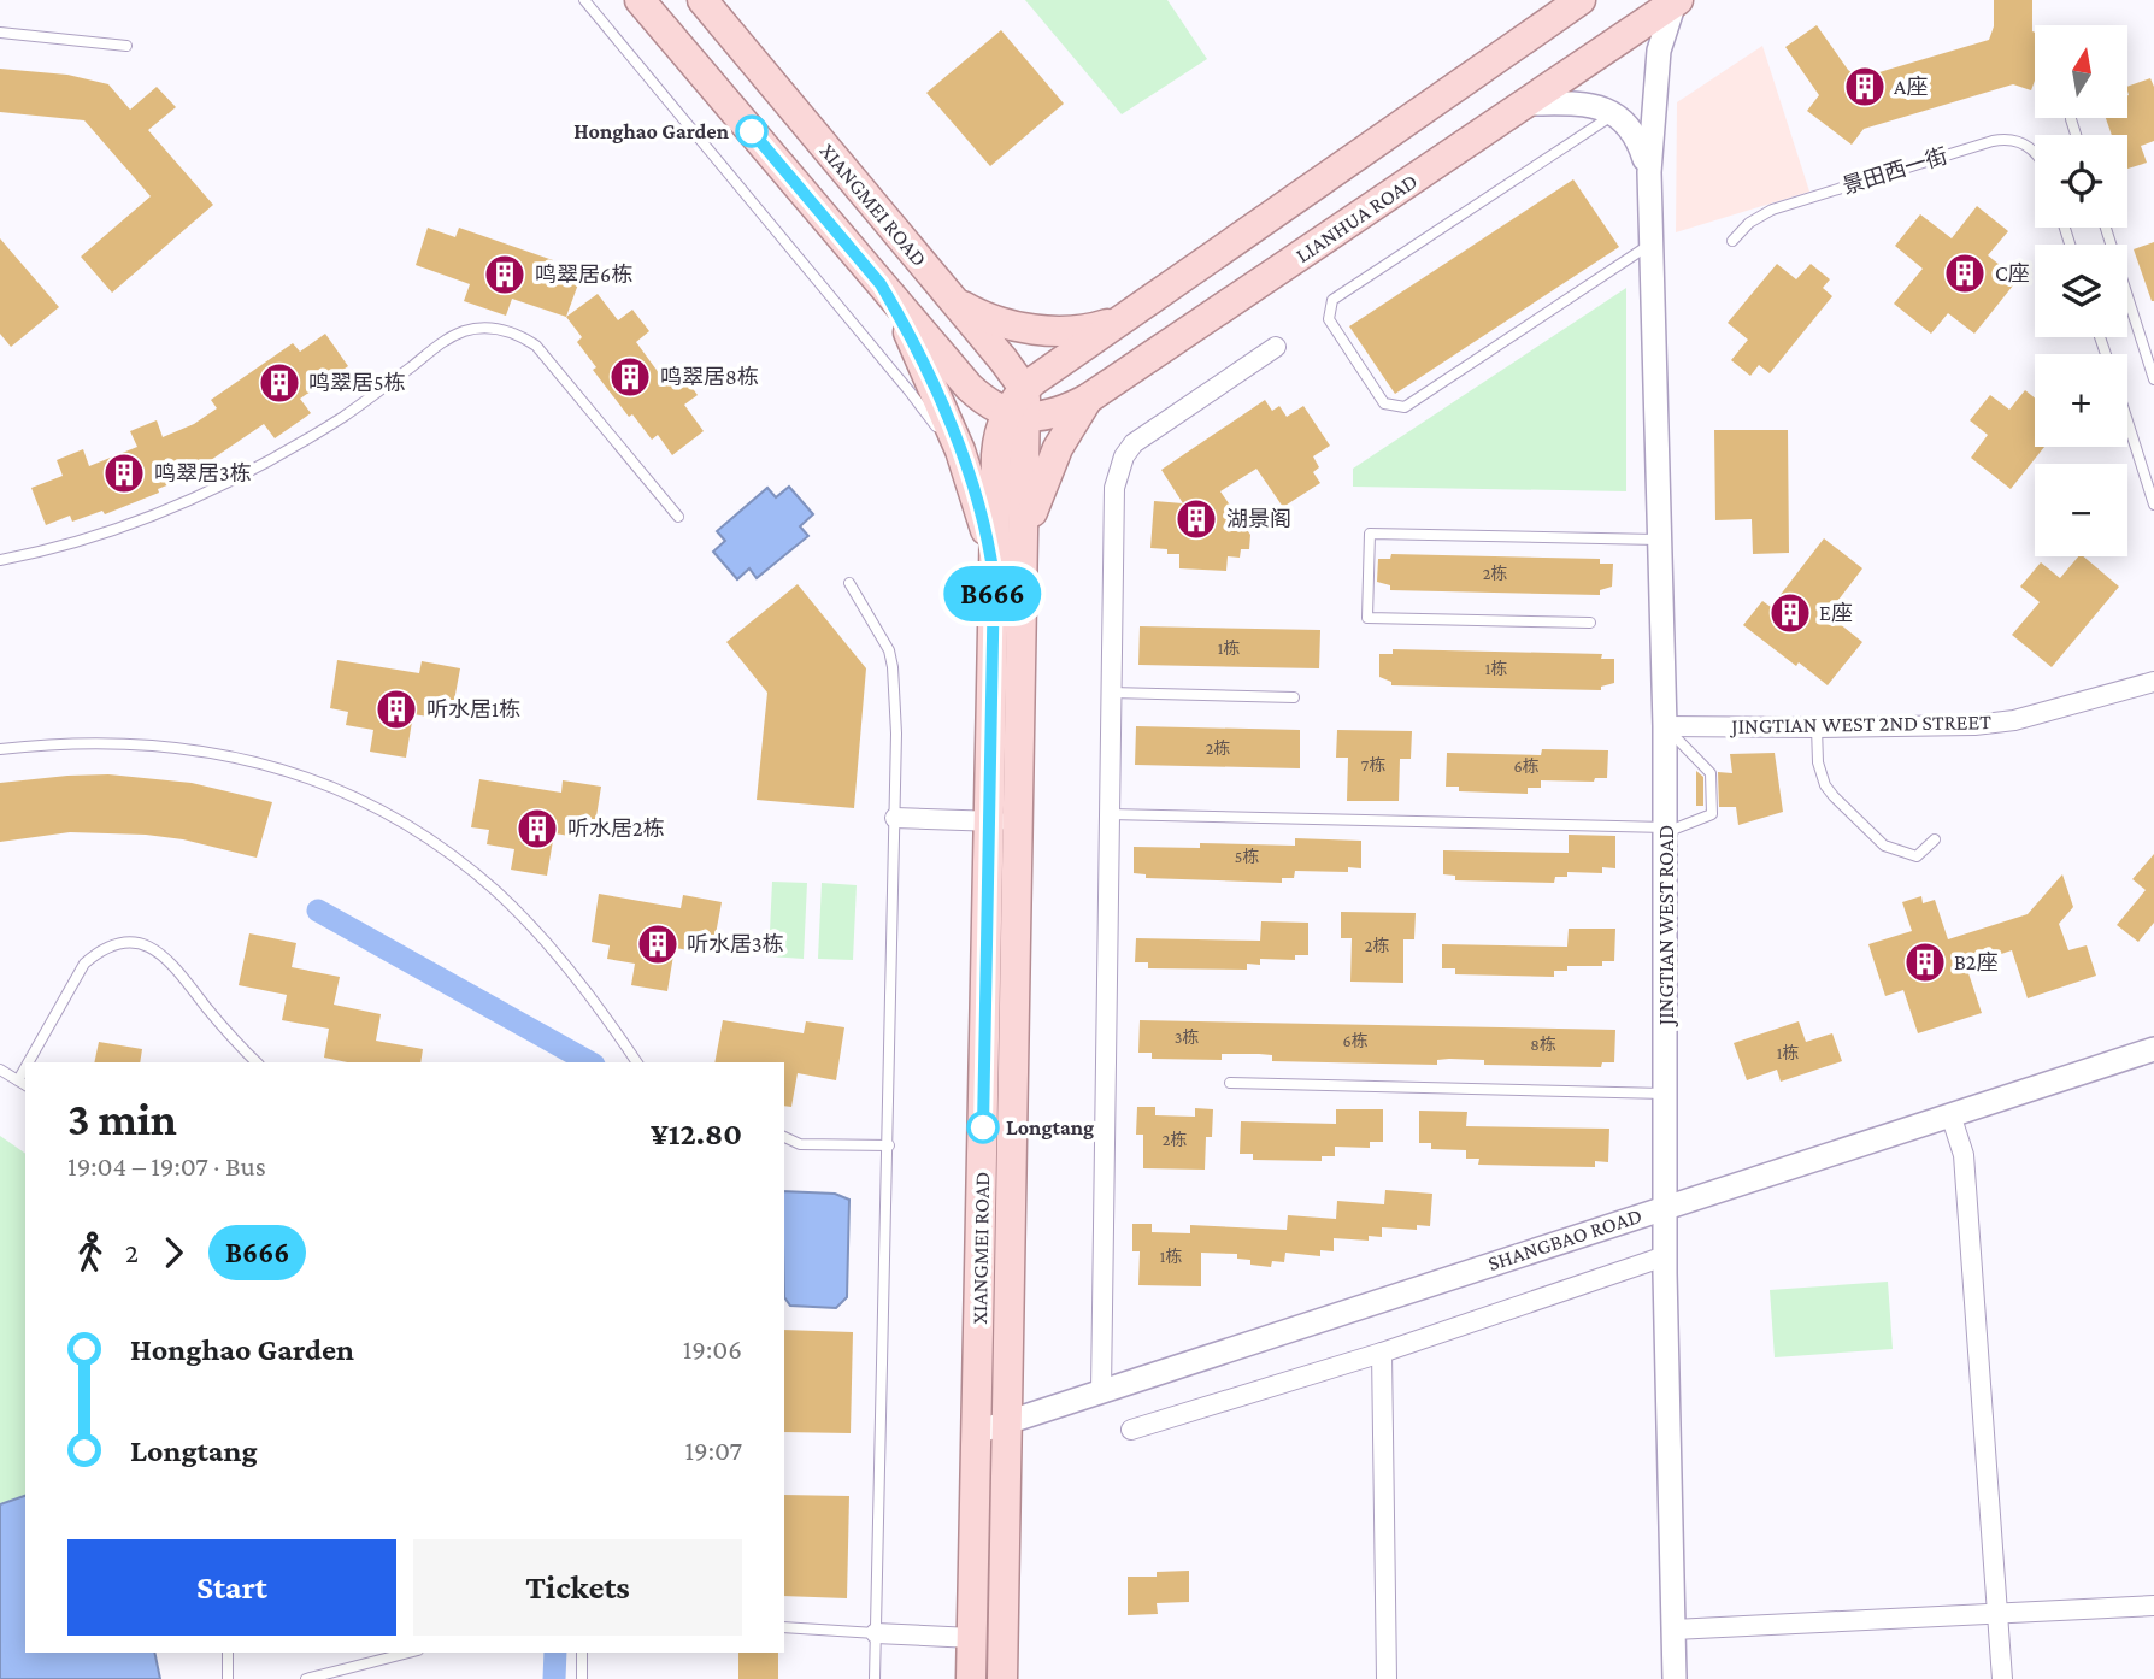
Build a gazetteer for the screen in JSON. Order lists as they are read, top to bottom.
{
  "streets": {
    "main road": ["XIANGMEI ROAD", "LIANHUA ROAD"],
    "street": ["JINGTIAN WEST 2ND STREET", "JINGTIAN WEST ROAD", "SHANGBAO ROAD"],
    "lane": ["景田西一街"]
  },
  "crossings": [
    ["XIANGMEI ROAD", "LIANHUA ROAD"],
    ["XIANGMEI ROAD", "SHANGBAO ROAD"],
    ["LIANHUA ROAD", "JINGTIAN WEST ROAD"],
    ["JINGTIAN WEST 2ND STREET", "JINGTIAN WEST ROAD"],
    ["JINGTIAN WEST ROAD", "SHANGBAO ROAD"]
  ],
  "places": {
    "building": [
      "A座",
      "C座",
      "鸣翠居6栋",
      "鸣翠居8栋",
      "鸣翠居5栋",
      "鸣翠居3栋",
      "湖景阁",
      "E座",
      "听水居1栋",
      "听水居2栋",
      "听水居3栋",
      "B2座"
    ],
    "other": ["Honghao Garden", "Longtang"]
  },
  "lines": ["bus line B666"],
  "house_numbers": [
    "2栋",
    "1栋",
    "1栋",
    "2栋",
    "7栋",
    "6栋",
    "5栋",
    "2栋",
    "3栋",
    "6栋",
    "8栋",
    "1栋",
    "2栋",
    "1栋"
  ],
  "north": "top",
  "page": {
    "on_map": "B666",
    "map_buttons": ["+", "−"],
    "heading": ["3 min", "19:04 – 19:07 · Bus", "¥12.80"],
    "legs": ["2", "B666"],
    "list": [
      {
        "name": "Honghao Garden",
        "value": "19:06"
      },
      {
        "name": "Longtang",
        "value": "19:07"
      }
    ],
    "buttons": ["Start", "Tickets"]
  }
}
